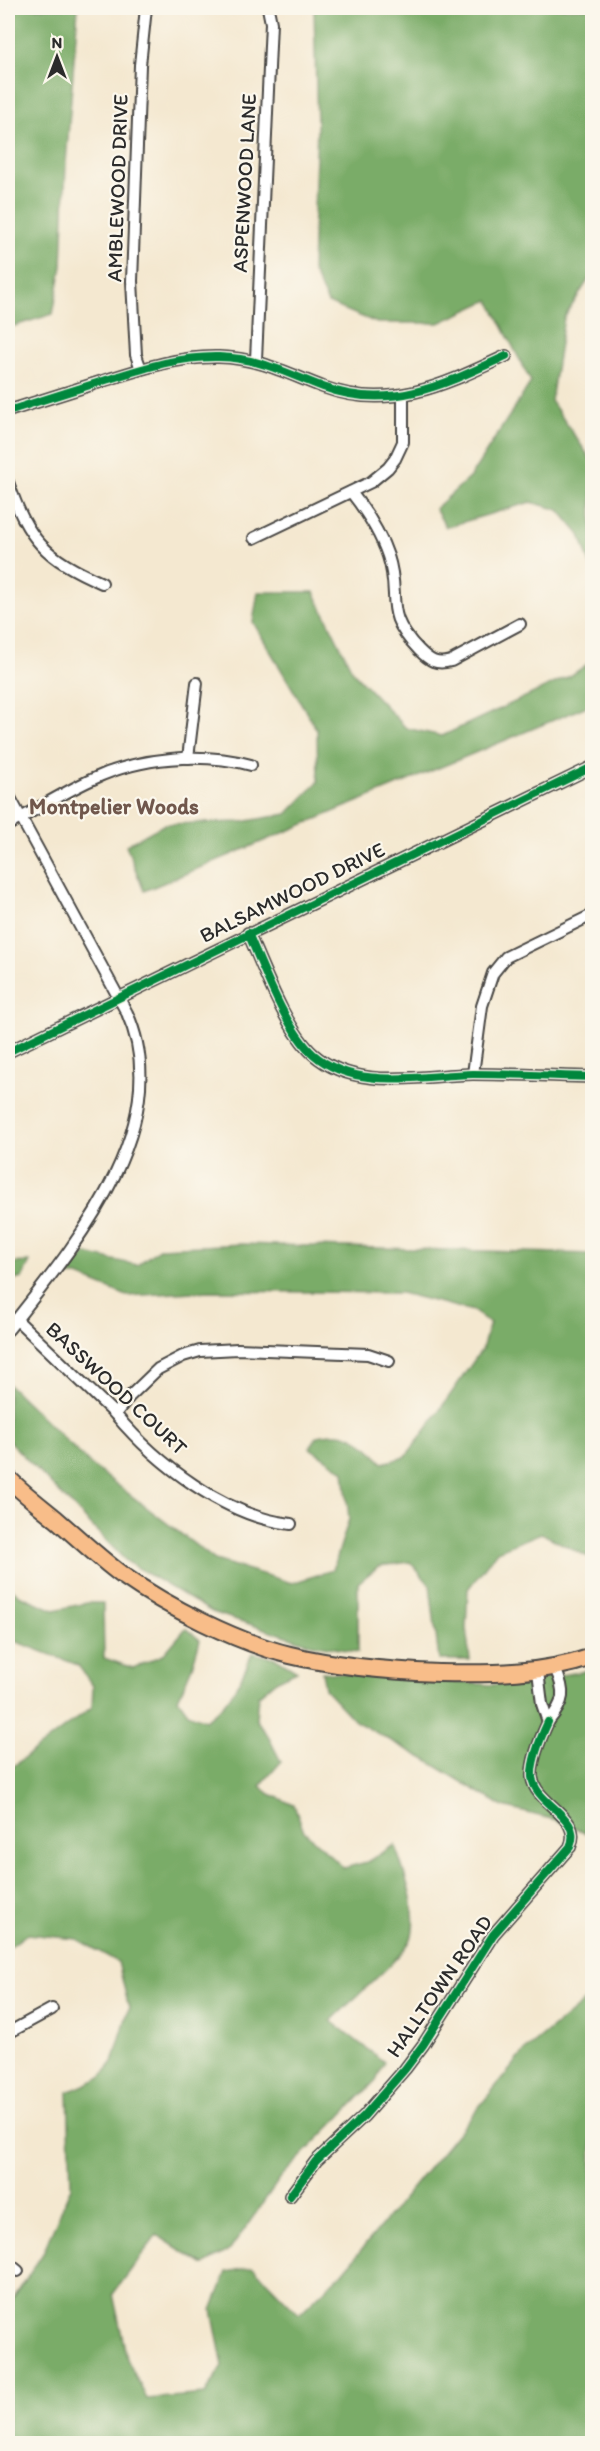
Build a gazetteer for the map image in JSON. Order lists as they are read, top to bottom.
{
  "streets": {
    "street": [
      "ASPENWOOD LANE",
      "AMBLEWOOD DRIVE",
      "BALSAMWOOD DRIVE",
      "BASSWOOD COURT",
      "HALLTOWN ROAD"
    ]
  },
  "districts": ["Montpelier Woods"],
  "north": "top"
}
